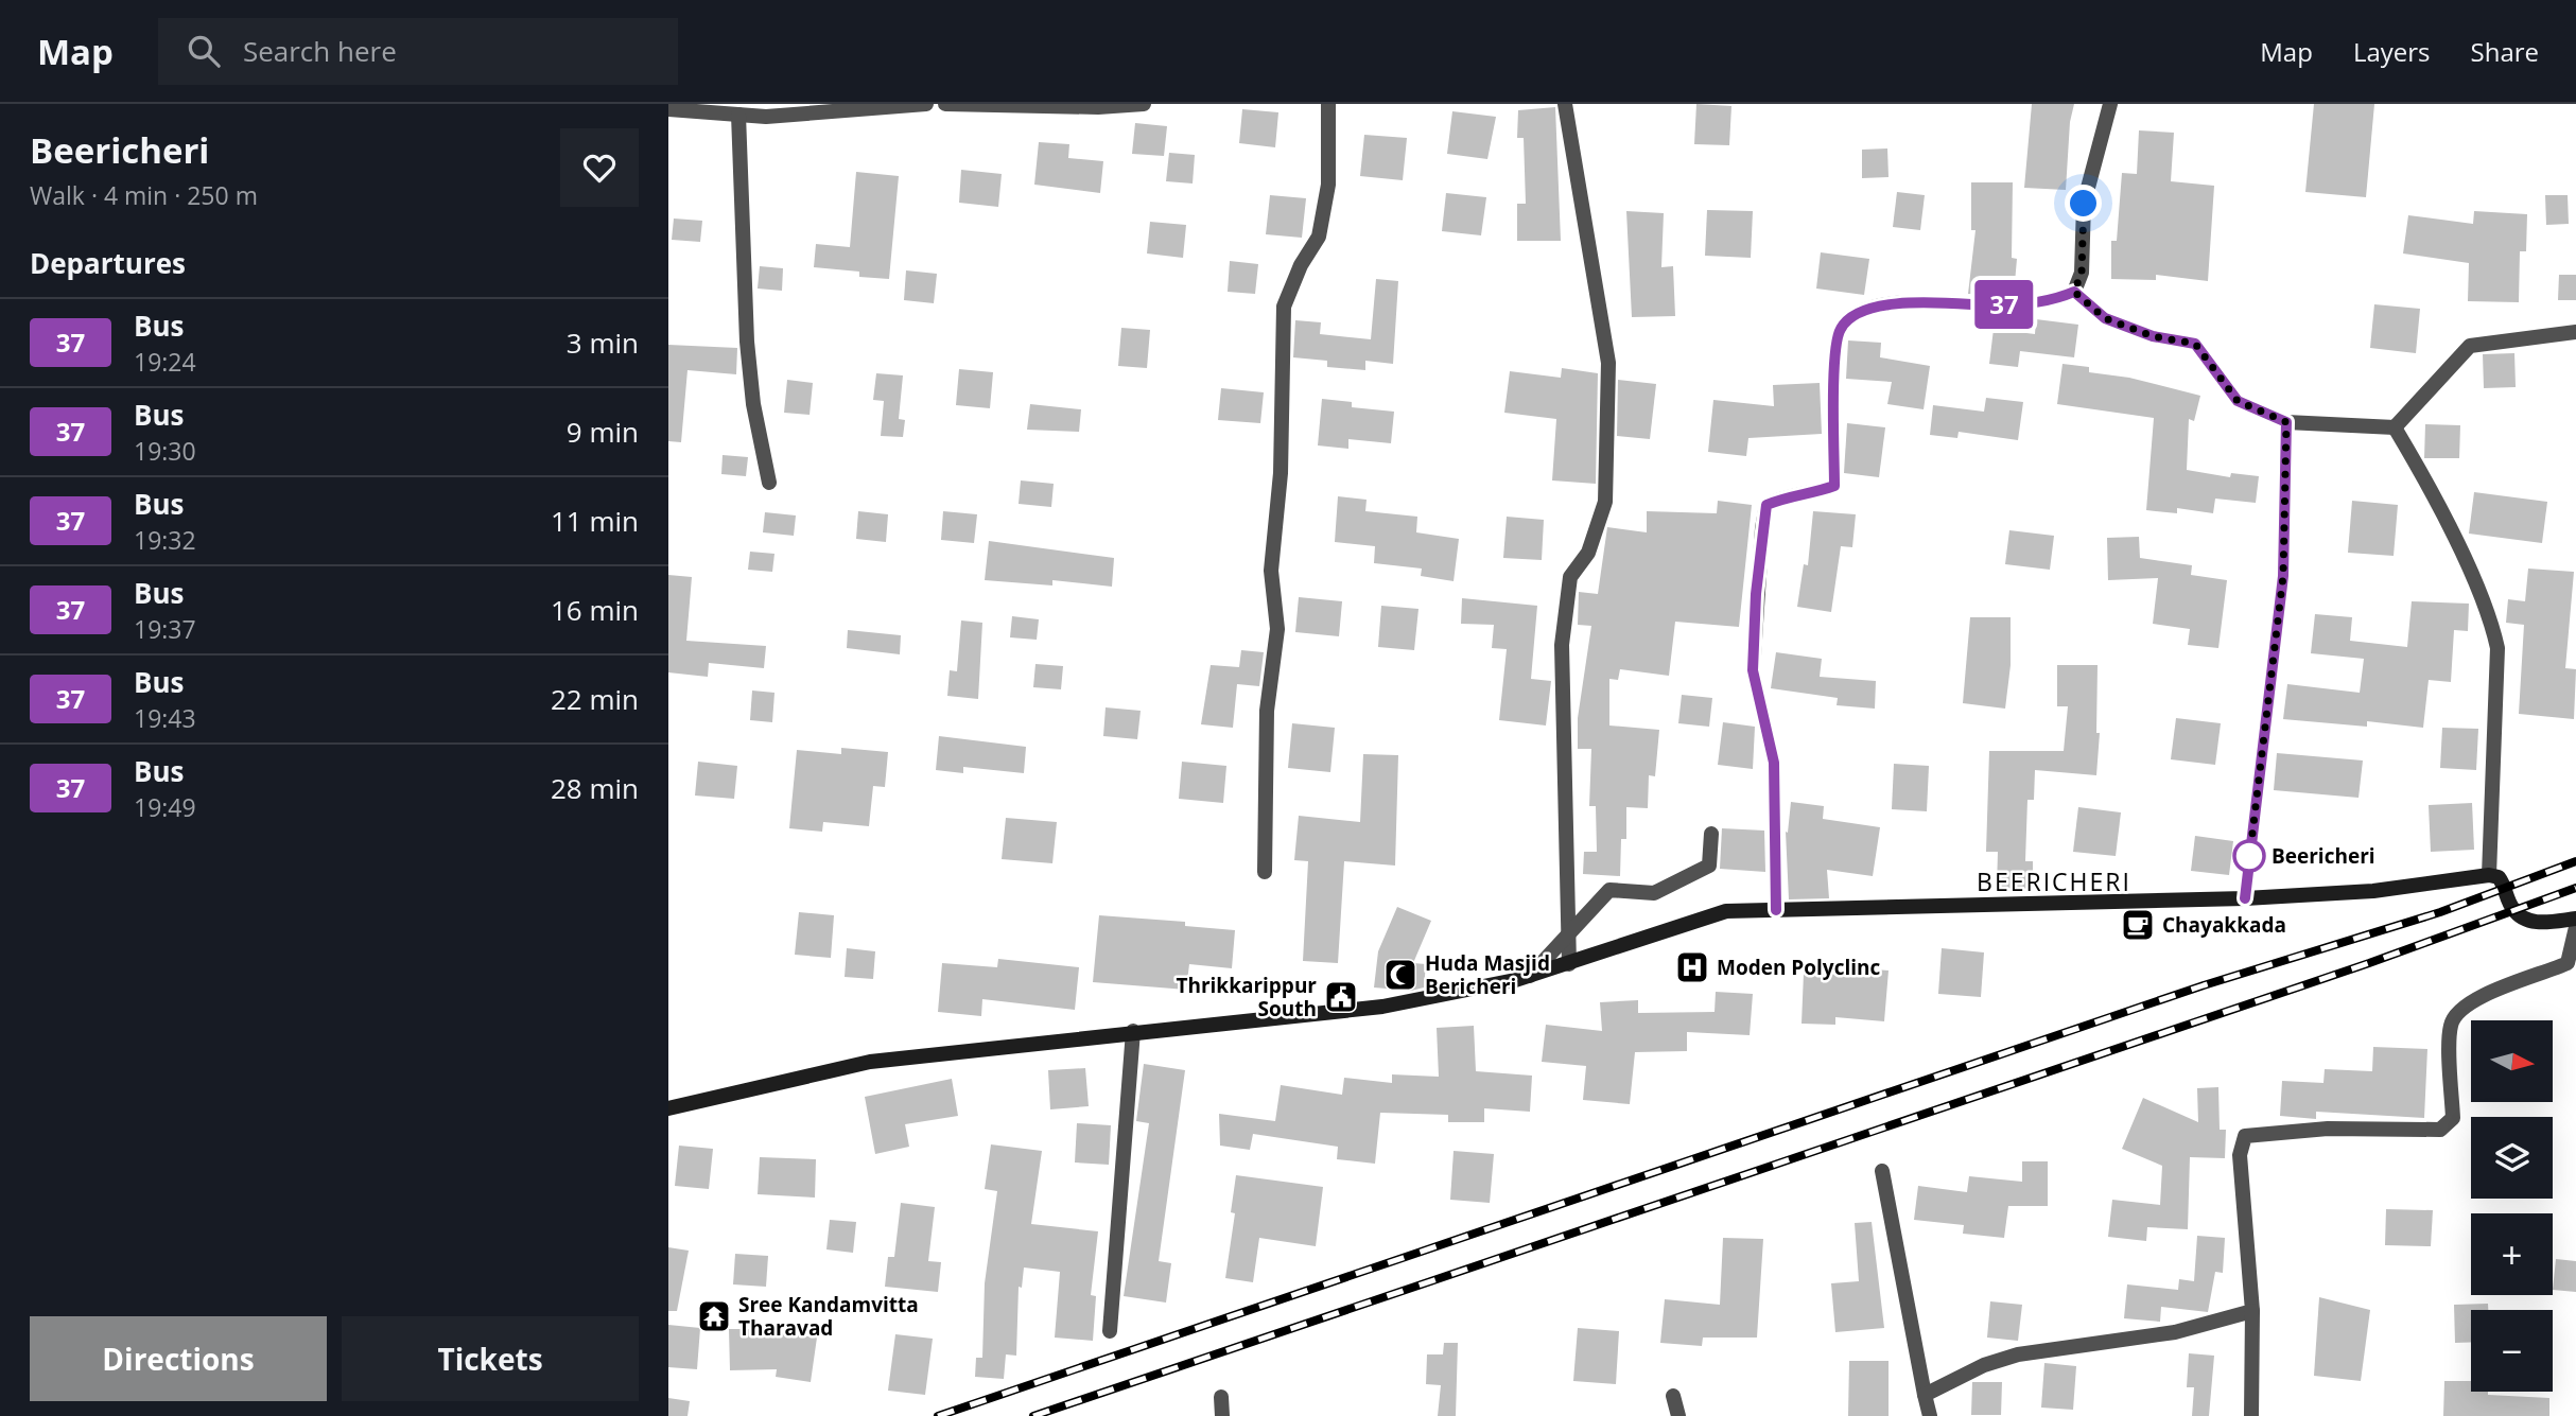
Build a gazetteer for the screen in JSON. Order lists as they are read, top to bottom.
{
  "districts": ["BEERICHERI"],
  "places": {
    "other": ["Beericheri"],
    "cafe": ["Chayakkada"],
    "hospital": ["Moden Polyclinc"],
    "mosque": ["Huda Masjid Bericheri"],
    "public building": ["Thrikkarippur South"],
    "temple": ["Sree Kandamvitta Tharavad"]
  },
  "lines": ["bus line 37"],
  "north": "right",
  "page": {
    "header": "Map",
    "search": "Search here",
    "nav": ["Map", "Layers", "Share"],
    "heading": [
      ["Beericheri", "Walk · 4 min · 250 m"],
      "Departures"
    ],
    "on_map": "37",
    "list": [
      {
        "mark": "37",
        "name": "Bus",
        "note": "19:24",
        "value": "3 min"
      },
      {
        "mark": "37",
        "name": "Bus",
        "note": "19:30",
        "value": "9 min"
      },
      {
        "mark": "37",
        "name": "Bus",
        "note": "19:32",
        "value": "11 min"
      },
      {
        "mark": "37",
        "name": "Bus",
        "note": "19:37",
        "value": "16 min"
      },
      {
        "mark": "37",
        "name": "Bus",
        "note": "19:43",
        "value": "22 min"
      },
      {
        "mark": "37",
        "name": "Bus",
        "note": "19:49",
        "value": "28 min"
      }
    ],
    "map_buttons": ["+", "−"],
    "buttons": ["Directions", "Tickets"]
  }
}
